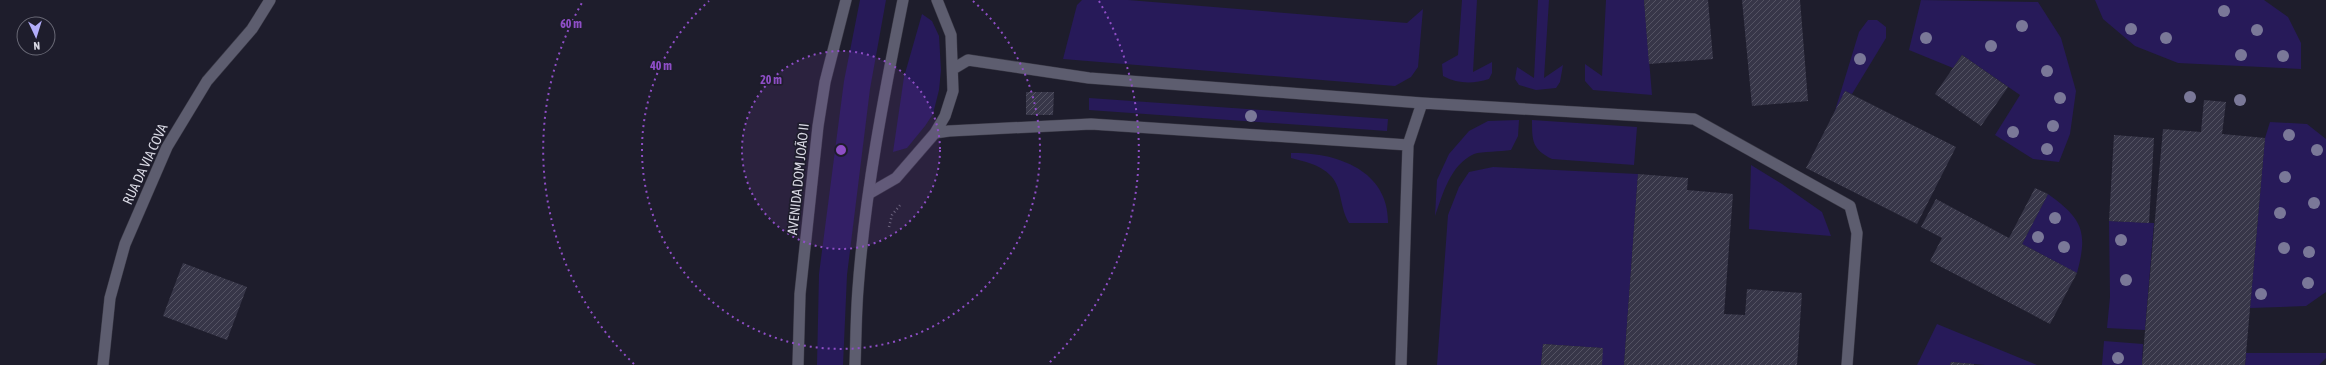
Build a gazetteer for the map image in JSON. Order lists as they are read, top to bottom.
{
  "streets": {
    "main road": ["RUA DA VIA COVA", "AVENIDA DOM JOÃO II"]
  },
  "north": "bottom",
  "rings": ["60 m", "40 m", "20 m"]
}
